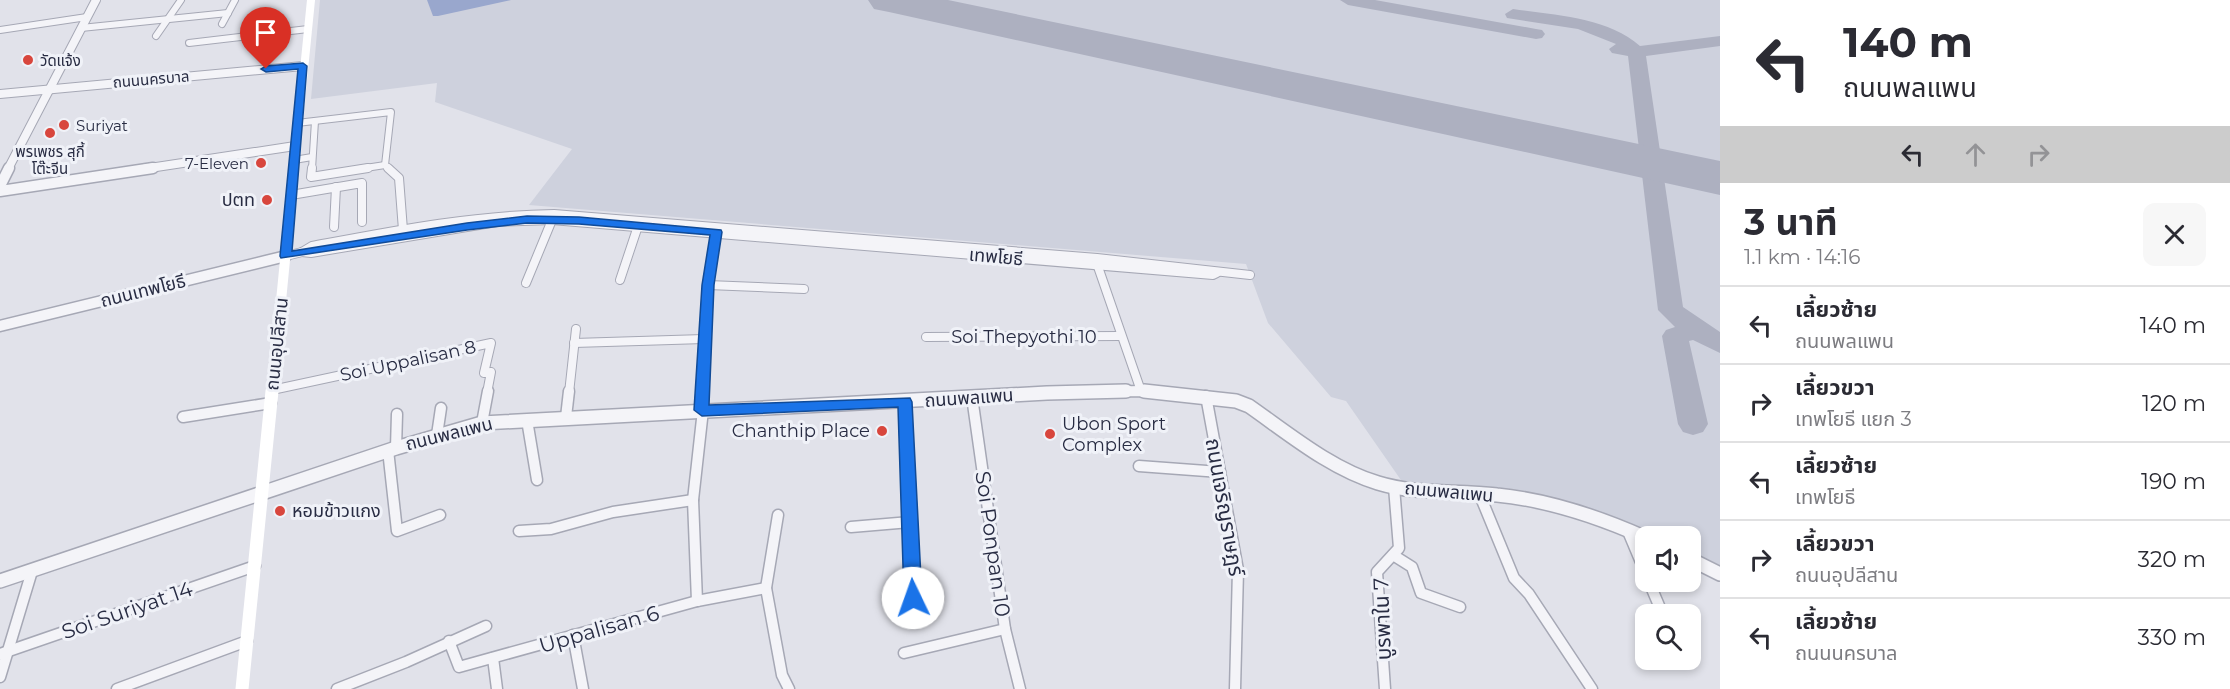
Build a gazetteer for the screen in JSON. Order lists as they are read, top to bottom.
{
  "streets": {
    "main road": ["ถนนอุปลีสาน"],
    "street": [
      "ถนนนครบาล",
      "เทพโยธี",
      "ถนนเทพโยธี",
      "Soi Thepyothi 10",
      "Soi Uppalisan 8",
      "ถนนพลแพน",
      "ถนนเจริญราษฎร์",
      "Soi Ponpan 10",
      "Soi Suriyat 14",
      "บูรพาใน 7",
      "Uppalisan 6"
    ]
  },
  "crossings": [
    ["ถนนนครบาล", "ถนนอุปลีสาน"],
    ["เทพโยธี", "ถนนเทพโยธี"],
    ["เทพโยธี", "ถนนอุปลีสาน"],
    ["ถนนเทพโยธี", "ถนนอุปลีสาน"],
    ["ถนนอุปลีสาน", "Soi Uppalisan 8"],
    ["ถนนอุปลีสาน", "ถนนพลแพน"],
    ["ถนนอุปลีสาน", "Soi Suriyat 14"],
    ["Soi Uppalisan 8", "ถนนพลแพน"],
    ["ถนนพลแพน", "ถนนเจริญราษฎร์"],
    ["ถนนพลแพน", "Soi Ponpan 10"],
    ["ถนนพลแพน", "บูรพาใน 7"]
  ],
  "places": [
    "วัดแจ้ง",
    "Suriyat",
    "พรเพชร สุกี้ โต๊ะจีน",
    "7-Eleven",
    "ปตท",
    "Chanthip Place",
    "Ubon Sport Complex",
    "หอมข้าวแกง"
  ],
  "page": {
    "turn": ["140 m", "ถนนพลแพน"],
    "heading": ["3 นาที", "1.1 km · 14:16"],
    "list": [
      {
        "name": "เลี้ยวซ้าย",
        "note": "ถนนพลแพน",
        "value": "140 m"
      },
      {
        "name": "เลี้ยวขวา",
        "note": "เทพโยธี แยก 3",
        "value": "120 m"
      },
      {
        "name": "เลี้ยวซ้าย",
        "note": "เทพโยธี",
        "value": "190 m"
      },
      {
        "name": "เลี้ยวขวา",
        "note": "ถนนอุปลีสาน",
        "value": "320 m"
      },
      {
        "name": "เลี้ยวซ้าย",
        "note": "ถนนนครบาล",
        "value": "330 m"
      }
    ]
  }
}
